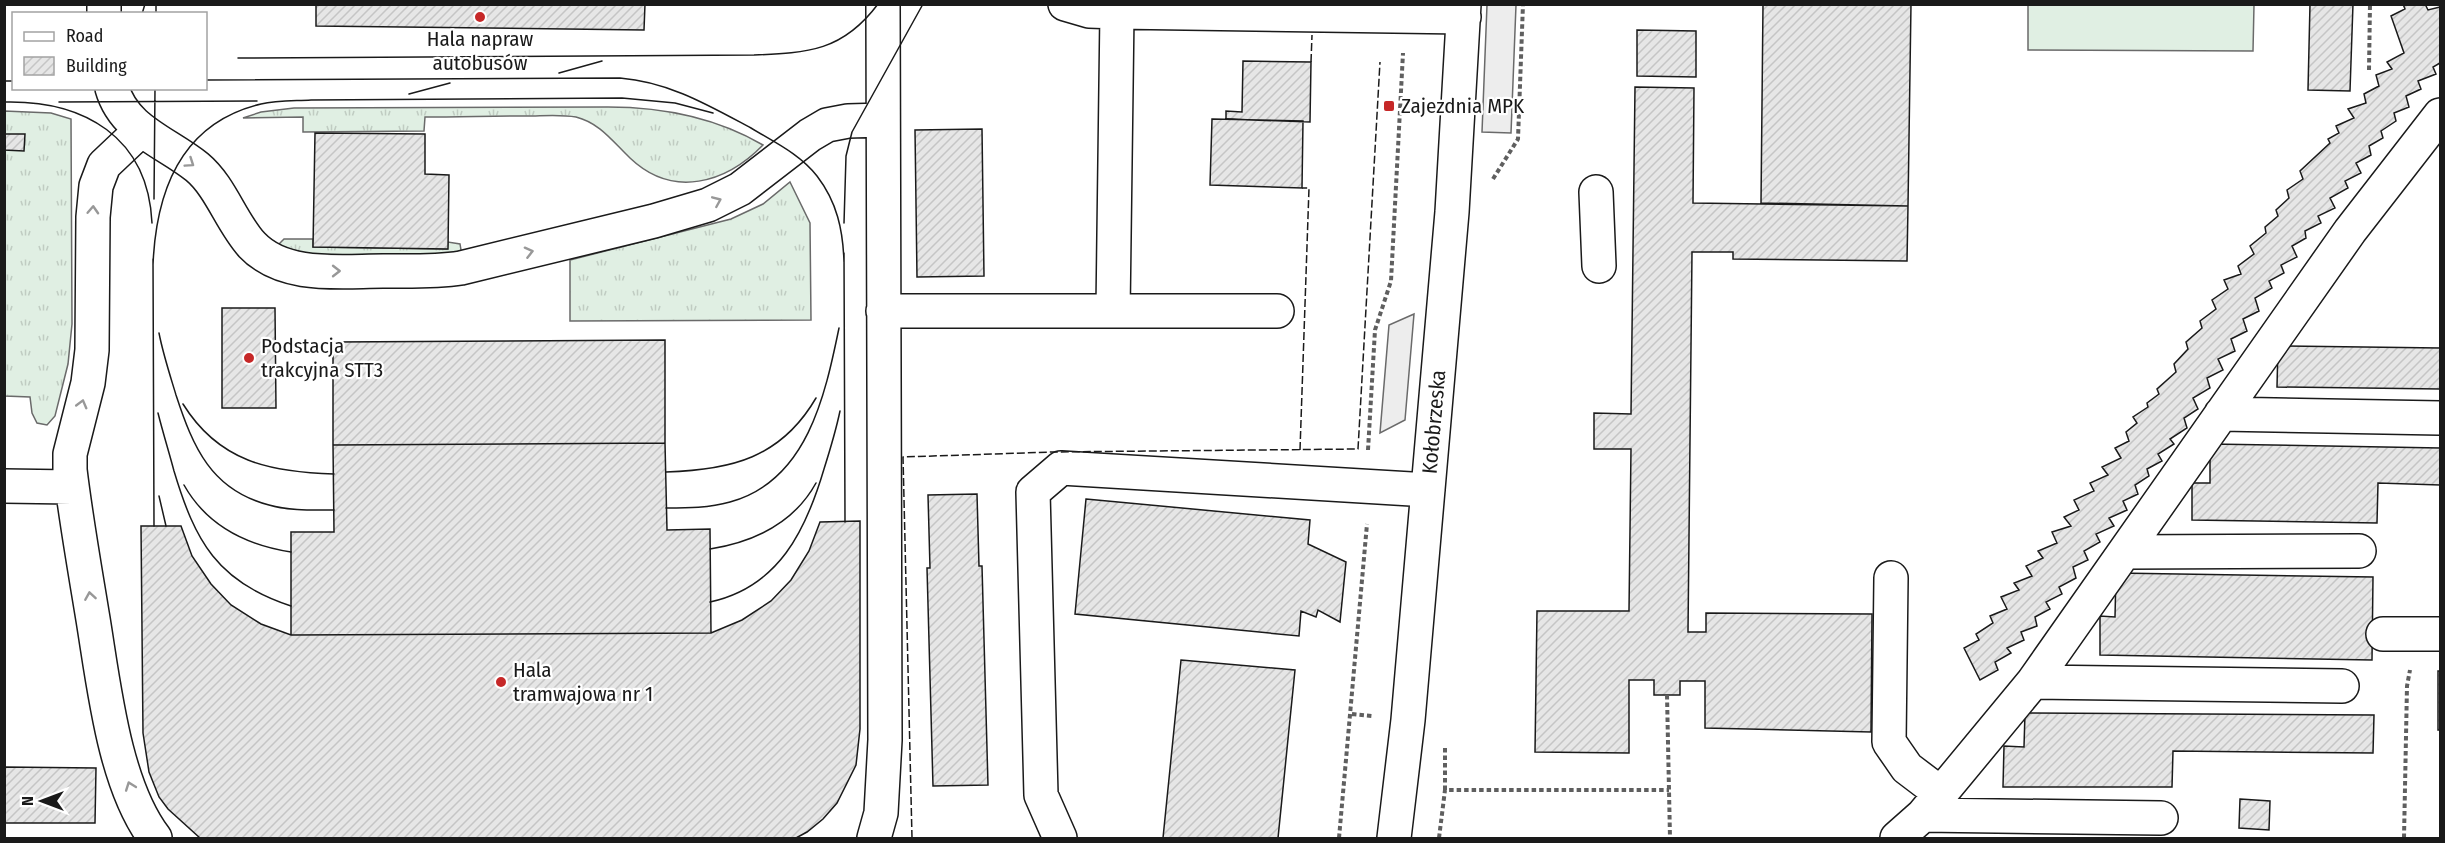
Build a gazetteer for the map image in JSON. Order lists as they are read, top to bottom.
{
  "streets": {
    "street": ["Kołobrzeska"]
  },
  "places": {
    "other": ["Hala napraw autobusów", "Podstacja trakcyjna STT3", "Hala tramwajowa nr 1"],
    "transit": ["Zajezdnia MPK"]
  },
  "legend": ["Road", "Building"],
  "north": "left"
}
